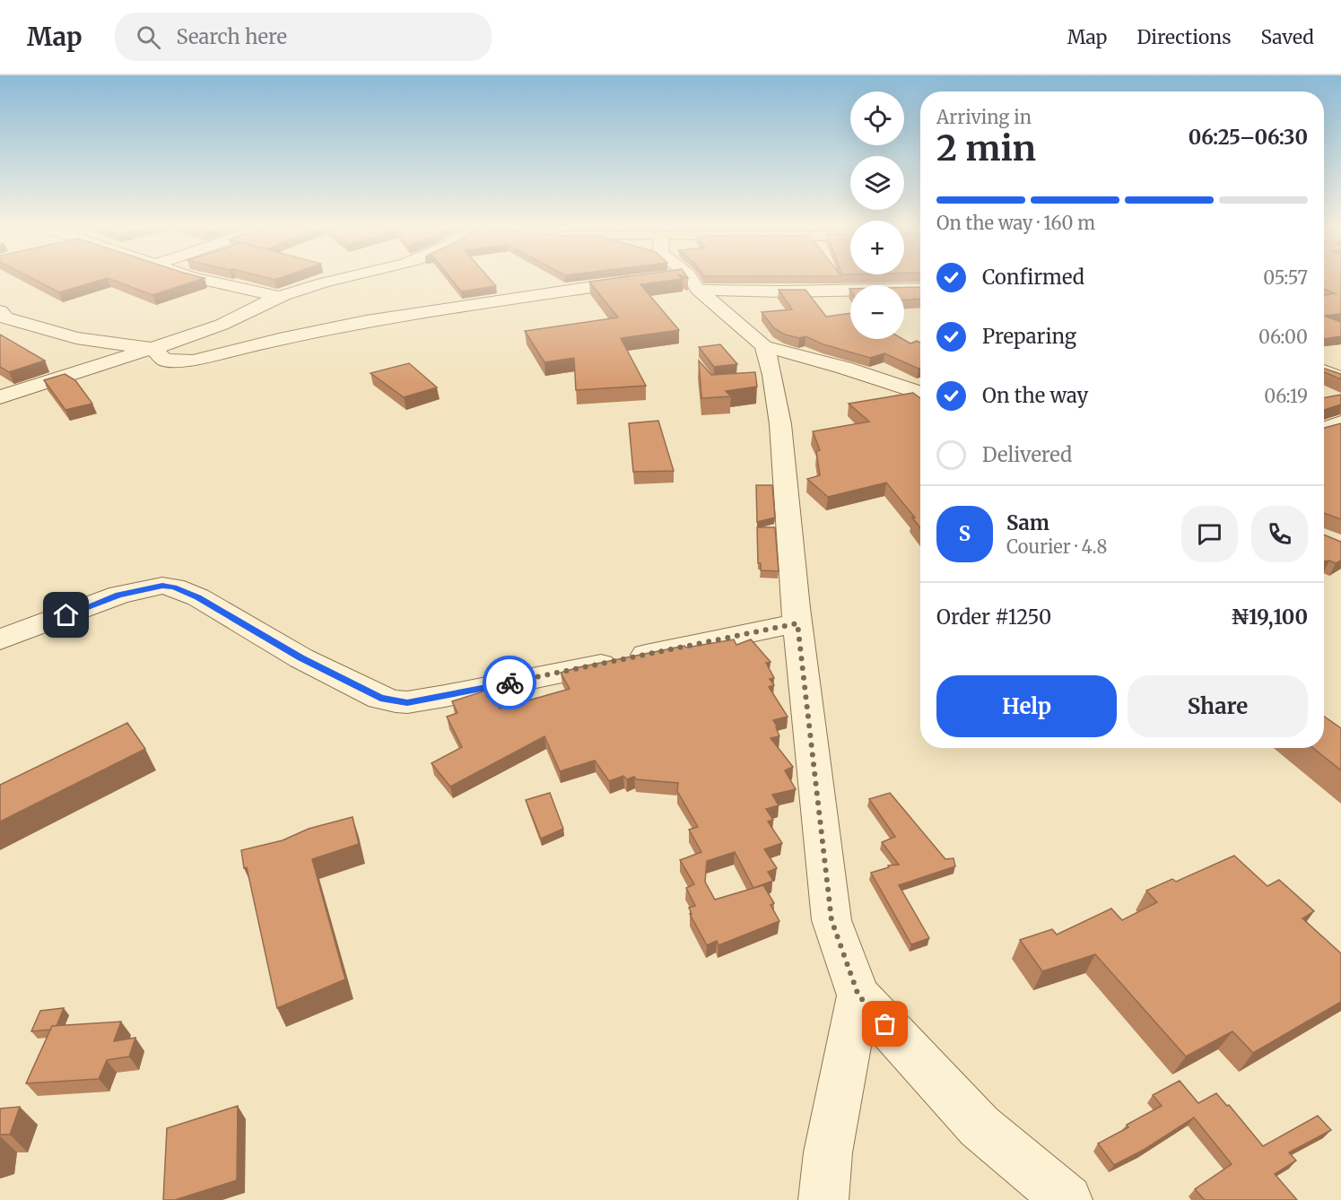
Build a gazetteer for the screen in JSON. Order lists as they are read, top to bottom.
{
  "page": {
    "header": "Map",
    "search": "Search here",
    "nav": ["Map", "Directions", "Saved"],
    "map_buttons": ["+", "−"],
    "heading": ["2 min", "Arriving in", "06:25–06:30"],
    "panel": [
      "Sam",
      "Courier · 4.8",
      "Order #1250",
      "₦19,100"
    ],
    "bar": "On the way · 160 m",
    "list": [
      ["Confirmed", "05:57"],
      ["Preparing", "06:00"],
      ["On the way", "06:19"],
      "Delivered"
    ],
    "round": "S",
    "buttons": ["Help", "Share"]
  }
}
